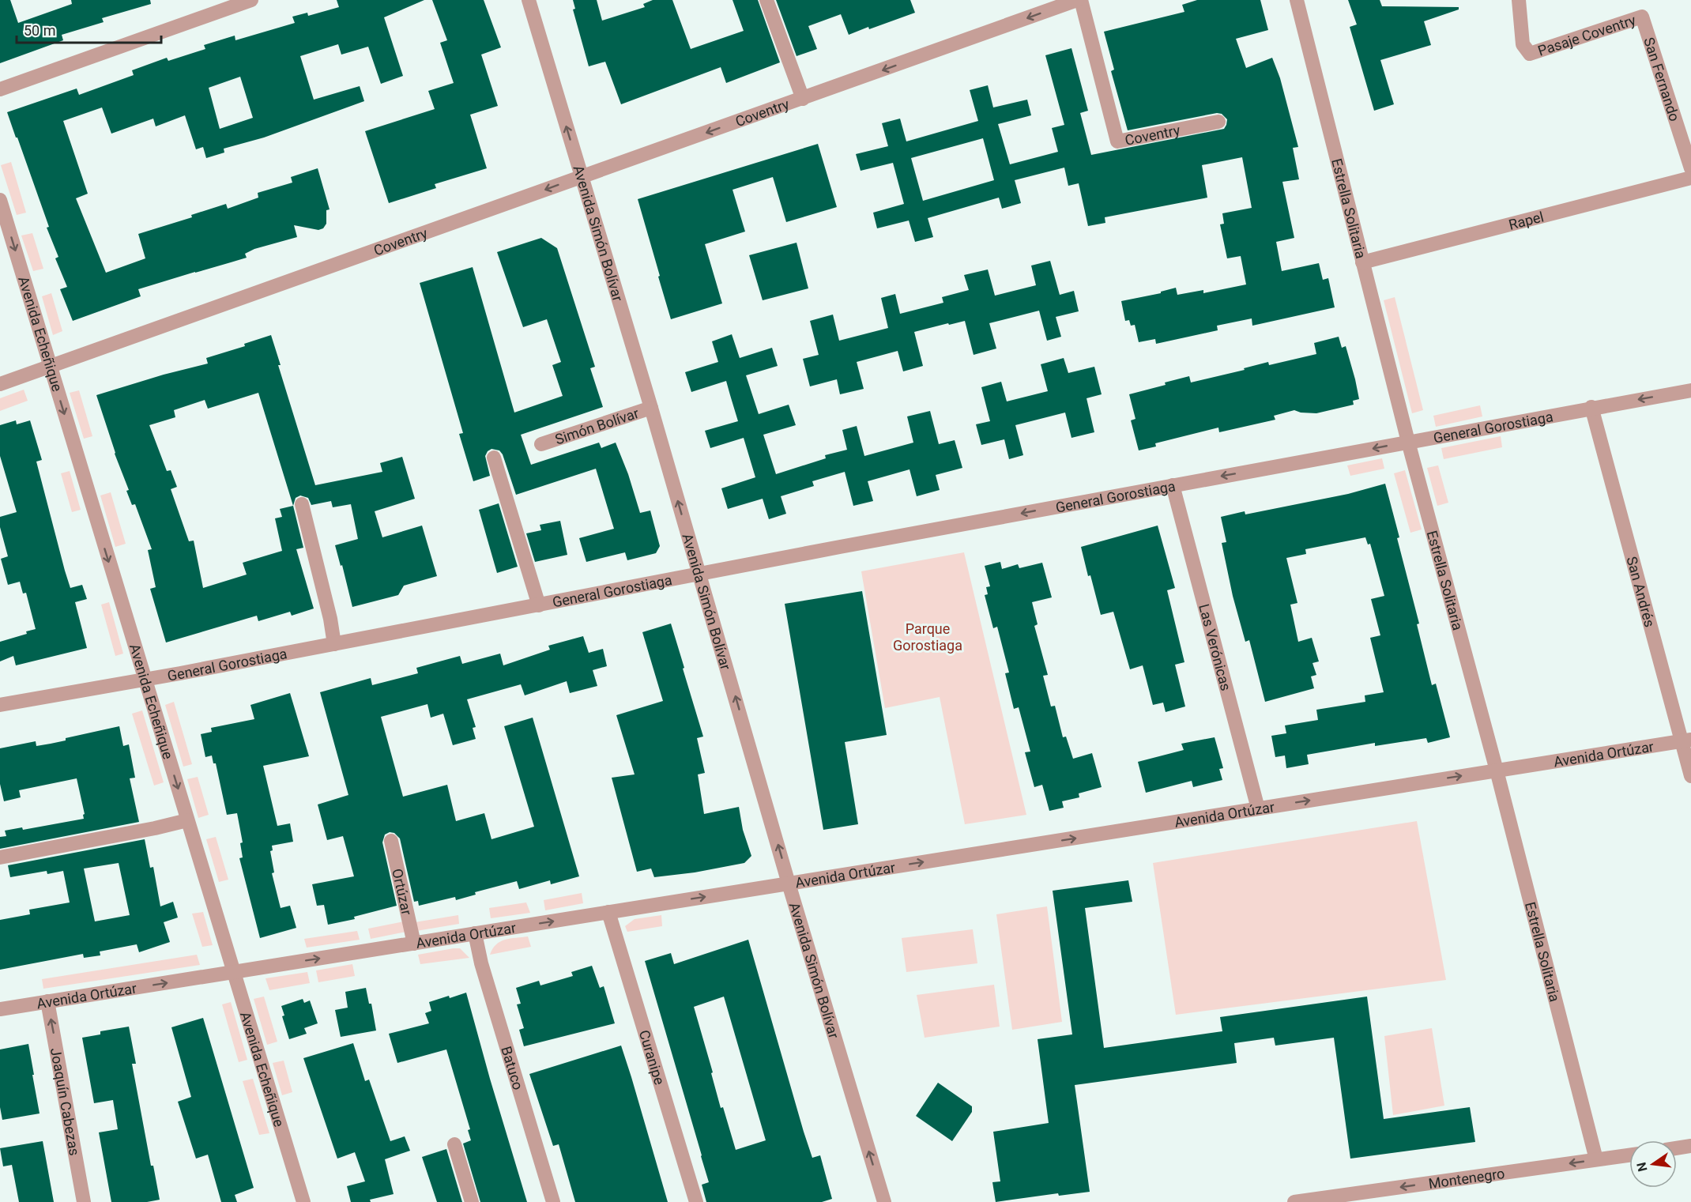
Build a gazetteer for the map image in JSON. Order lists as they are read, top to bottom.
{
  "streets": {
    "street": [
      "Pasaje Coventry",
      "San Fernando",
      "Coventry",
      "Estrella Solitaria",
      "Rapel",
      "Avenida Simón Bolívar",
      "Avenida Echeñique",
      "Simón Bolívar",
      "General Gorostiaga",
      "San Andrés",
      "Las Verónicas",
      "Avenida Ortúzar",
      "Ortúzar",
      "Curanipe",
      "Batuco",
      "Joaquín Cabezas",
      "Montenegro"
    ]
  },
  "crossings": [
    ["Pasaje Coventry", "San Fernando"],
    ["Coventry", "Avenida Simón Bolívar"],
    ["Coventry", "Avenida Echeñique"],
    ["Estrella Solitaria", "Rapel"],
    ["Estrella Solitaria", "General Gorostiaga"],
    ["Estrella Solitaria", "Avenida Ortúzar"],
    ["Estrella Solitaria", "Montenegro"],
    ["Avenida Simón Bolívar", "Simón Bolívar"],
    ["Avenida Simón Bolívar", "General Gorostiaga"],
    ["Avenida Simón Bolívar", "Avenida Ortúzar"],
    ["Avenida Echeñique", "General Gorostiaga"],
    ["Avenida Echeñique", "Avenida Ortúzar"],
    ["General Gorostiaga", "San Andrés"],
    ["General Gorostiaga", "Las Verónicas"],
    ["San Andrés", "Avenida Ortúzar"],
    ["Las Verónicas", "Avenida Ortúzar"],
    ["Avenida Ortúzar", "Ortúzar"],
    ["Avenida Ortúzar", "Curanipe"],
    ["Avenida Ortúzar", "Batuco"],
    ["Avenida Ortúzar", "Joaquín Cabezas"]
  ],
  "one_way": [
    "Coventry",
    "Avenida Simón Bolívar",
    "Avenida Echeñique",
    "General Gorostiaga",
    "Avenida Ortúzar",
    "Joaquín Cabezas",
    "Montenegro"
  ],
  "parks": ["Parque Gorostiaga"],
  "scale_bar": "50 m",
  "north": "left"
}
